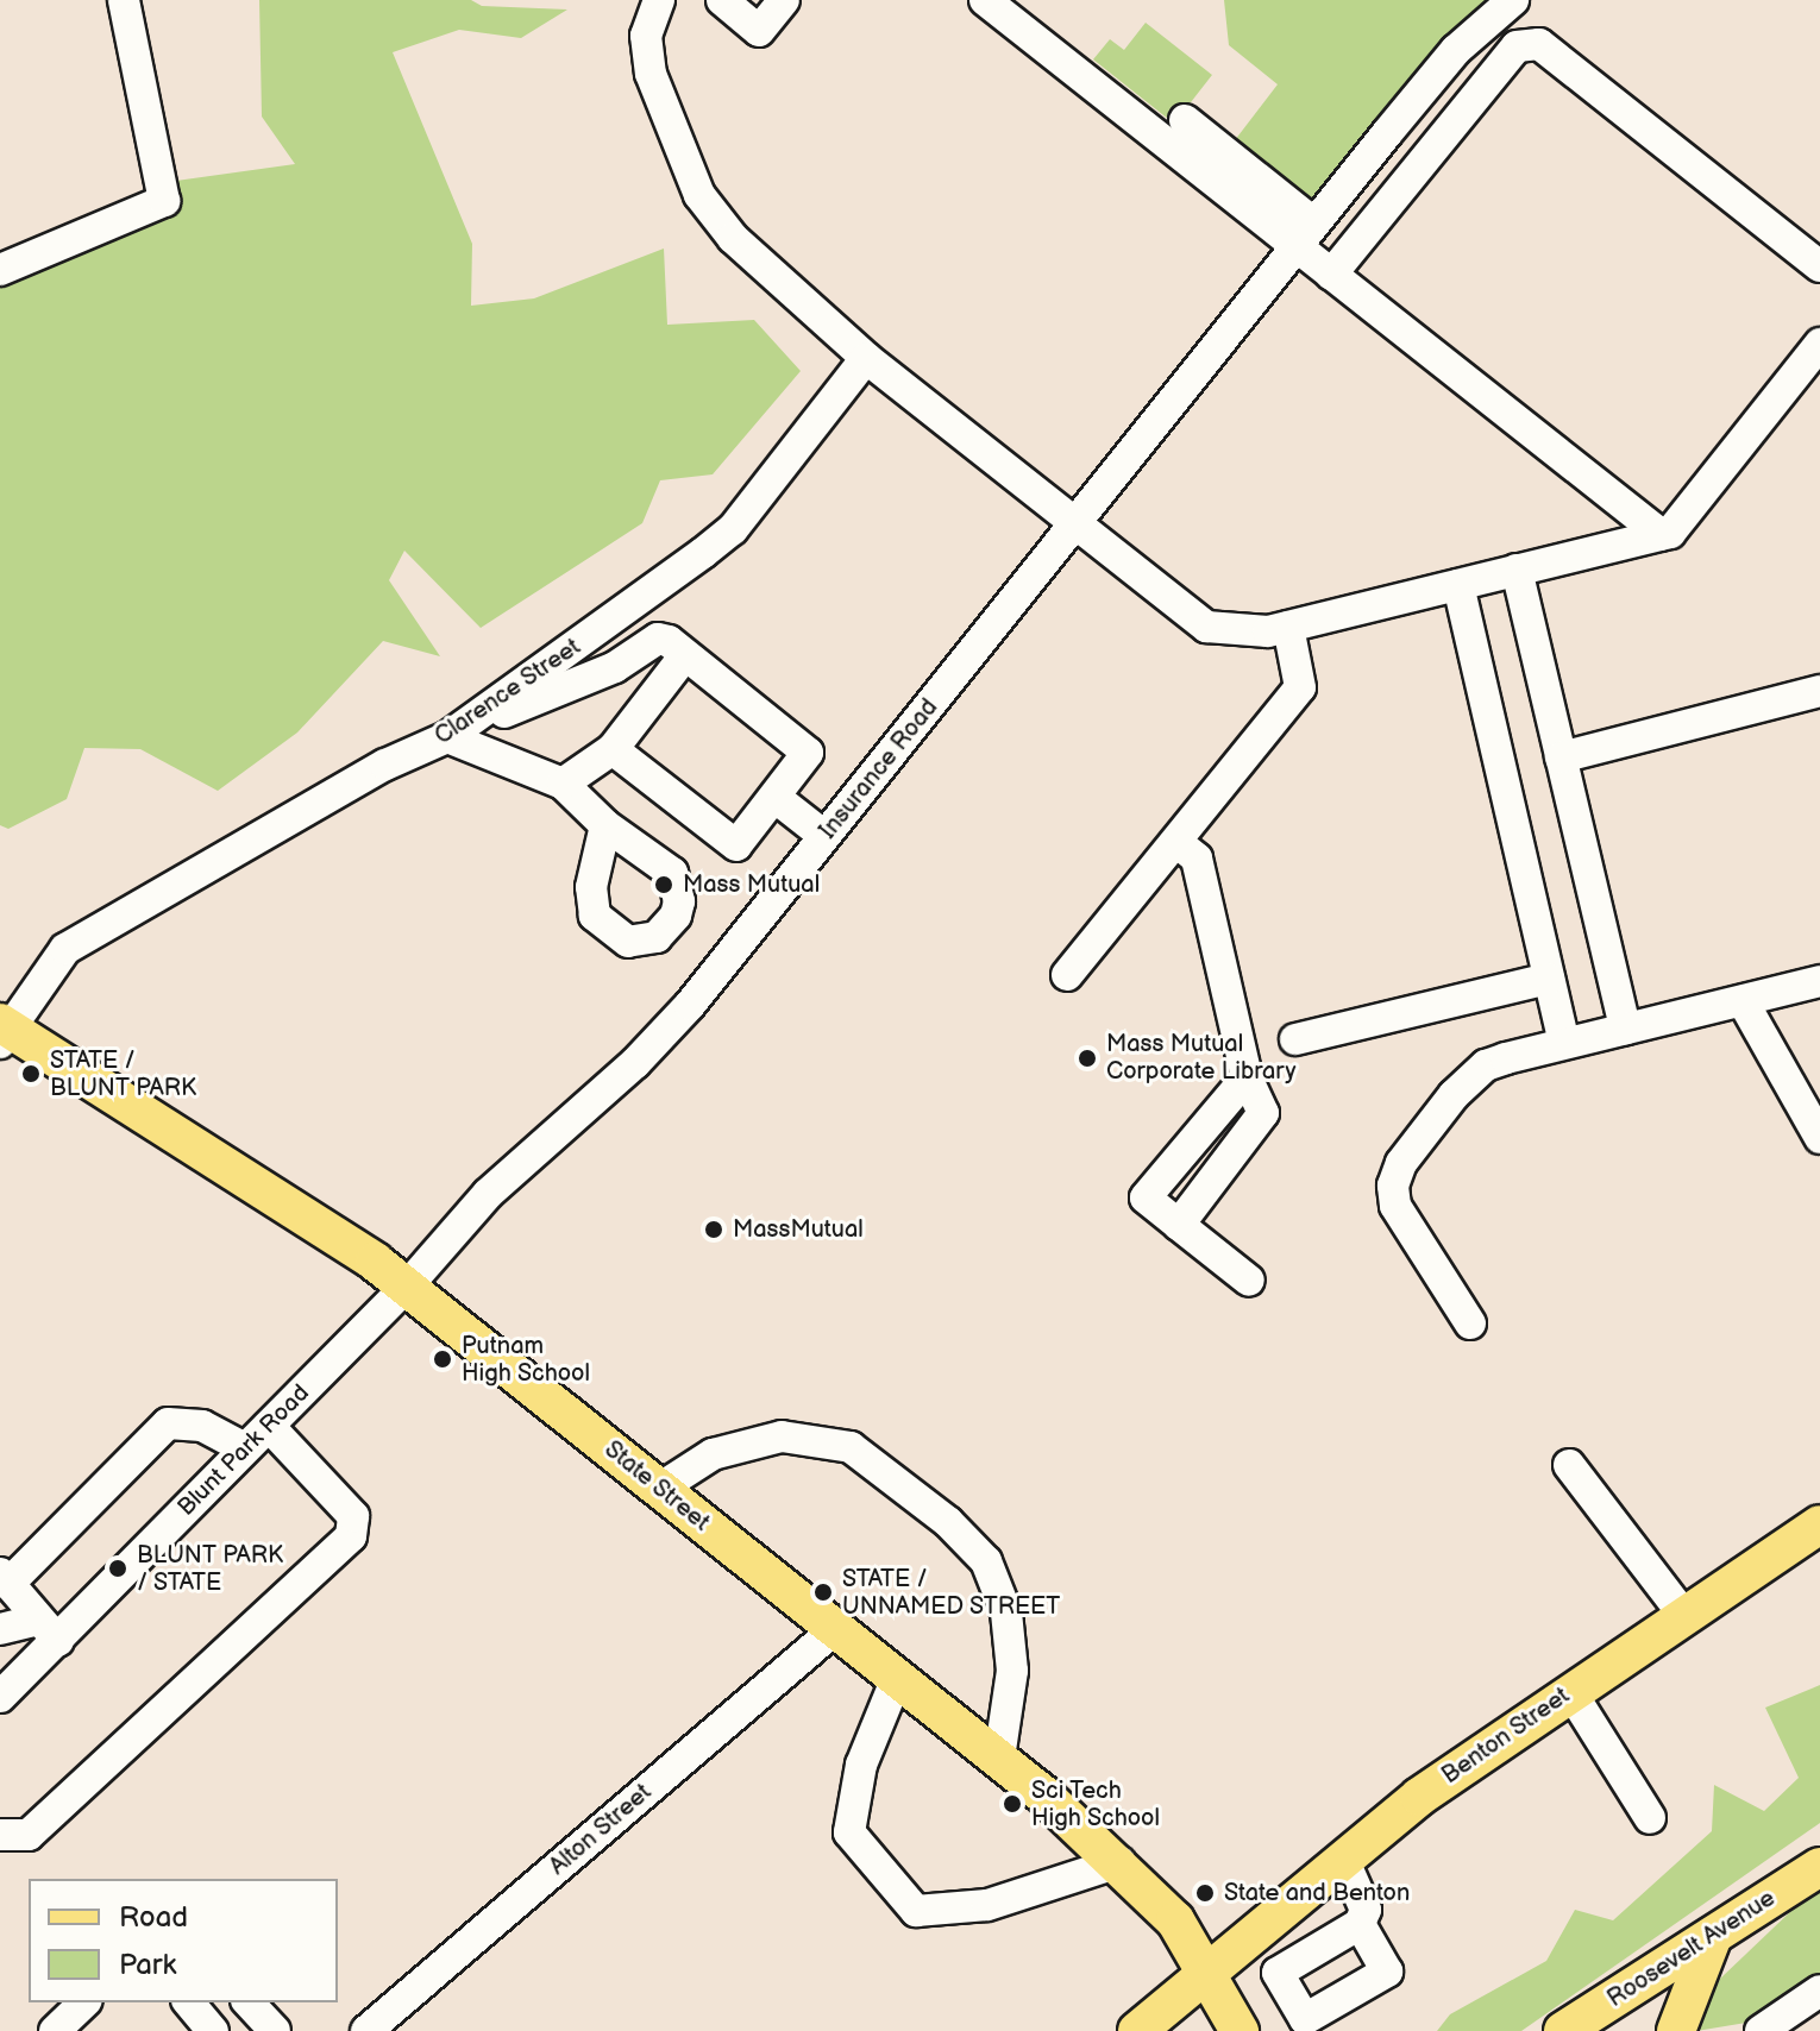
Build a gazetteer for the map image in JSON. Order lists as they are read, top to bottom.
{
  "streets": {
    "main road": ["State Street", "Benton Street", "Roosevelt Avenue"],
    "street": [
      "Clarence Street",
      "Insurance Road",
      "Blunt Park Road",
      "Alton Street"
    ]
  },
  "crossings": [
    ["Clarence Street", "State Street"],
    ["Insurance Road", "Blunt Park Road"],
    ["Insurance Road", "State Street"],
    ["Blunt Park Road", "State Street"],
    ["State Street", "Benton Street"],
    ["State Street", "Alton Street"]
  ],
  "places": [
    "Mass Mutual",
    "Mass Mutual Corporate Library",
    "STATE / BLUNT PARK",
    "MassMutual",
    "Putnam High School",
    "BLUNT PARK / STATE",
    "STATE / UNNAMED STREET",
    "Sci Tech High School",
    "State and Benton"
  ],
  "legend": ["Road", "Park"]
}
